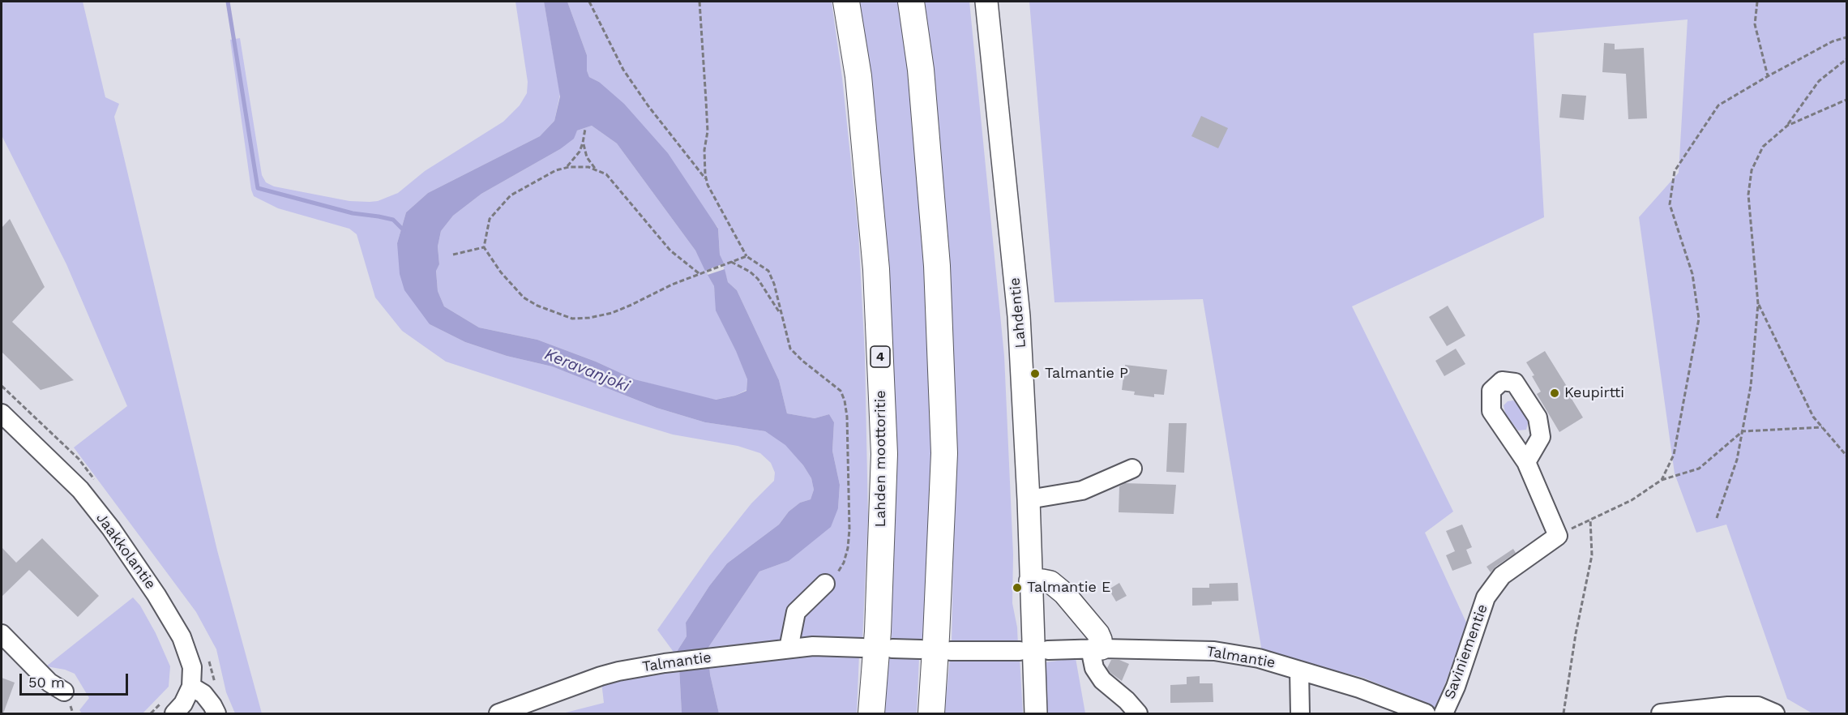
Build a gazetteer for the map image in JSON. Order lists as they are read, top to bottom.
{
  "streets": {
    "highway": ["4", "Lahden moottoritie"],
    "main road": ["Lahdentie"],
    "street": ["Jaakkolantie", "Saviniementie", "Talmantie"]
  },
  "water": ["Keravanjoki"],
  "places": ["Talmantie P", "Keupirtti", "Talmantie E"],
  "scale_bar": "50 m"
}
